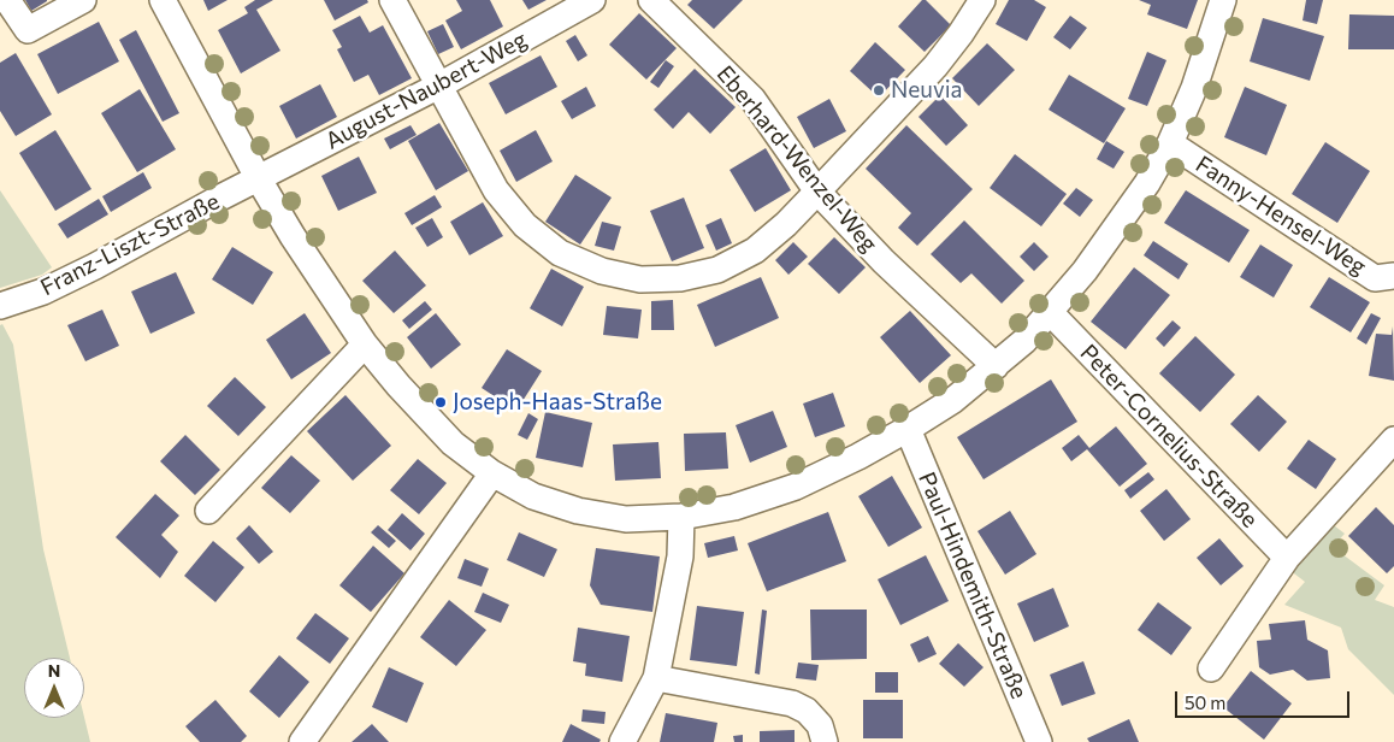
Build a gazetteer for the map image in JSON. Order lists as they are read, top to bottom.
{
  "streets": {
    "street": [
      "August-Naubert-Weg",
      "Eberhard-Wenzel-Weg",
      "Fanny-Hensel-Weg",
      "Franz-Liszt-Straße",
      "Peter-Cornelius-Straße",
      "Paul-Hindemith-Straße"
    ]
  },
  "crossings": [
    ["August-Naubert-Weg", "Franz-Liszt-Straße"]
  ],
  "places": ["Neuvia", "Joseph-Haas-Straße"],
  "scale_bar": "50 m",
  "north": "top"
}
